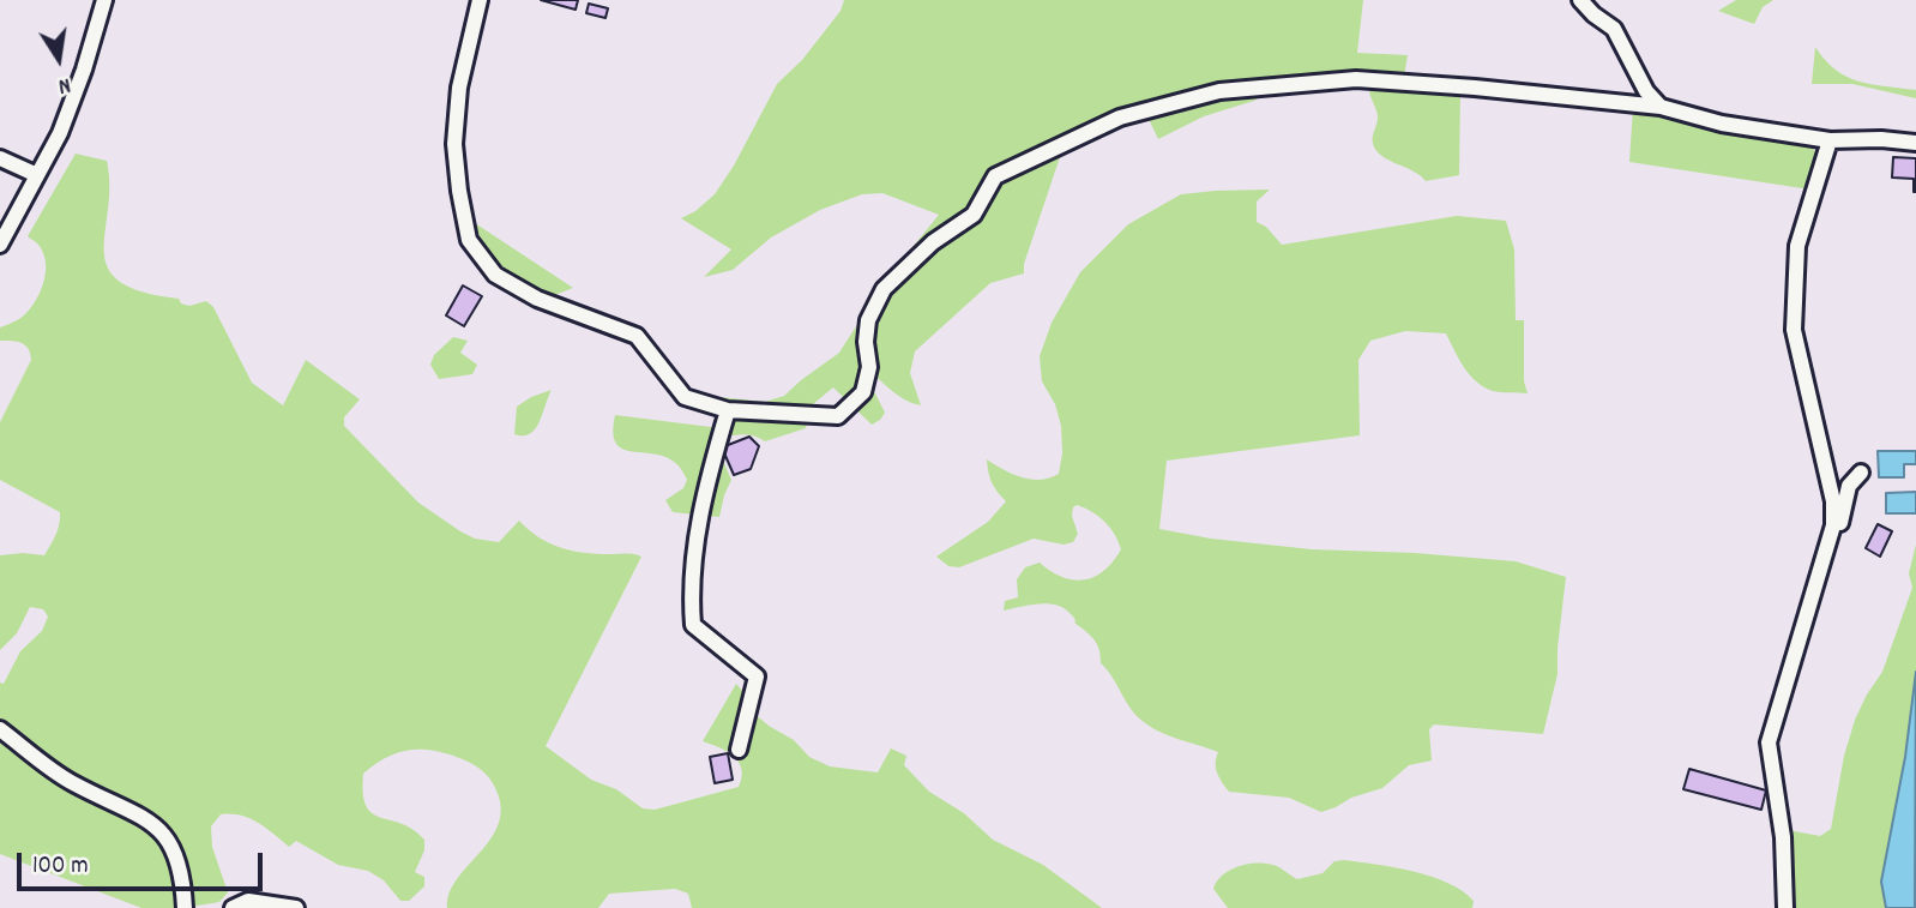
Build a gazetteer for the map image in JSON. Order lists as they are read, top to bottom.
{
  "scale_bar": "100 m",
  "north": "bottom"
}
